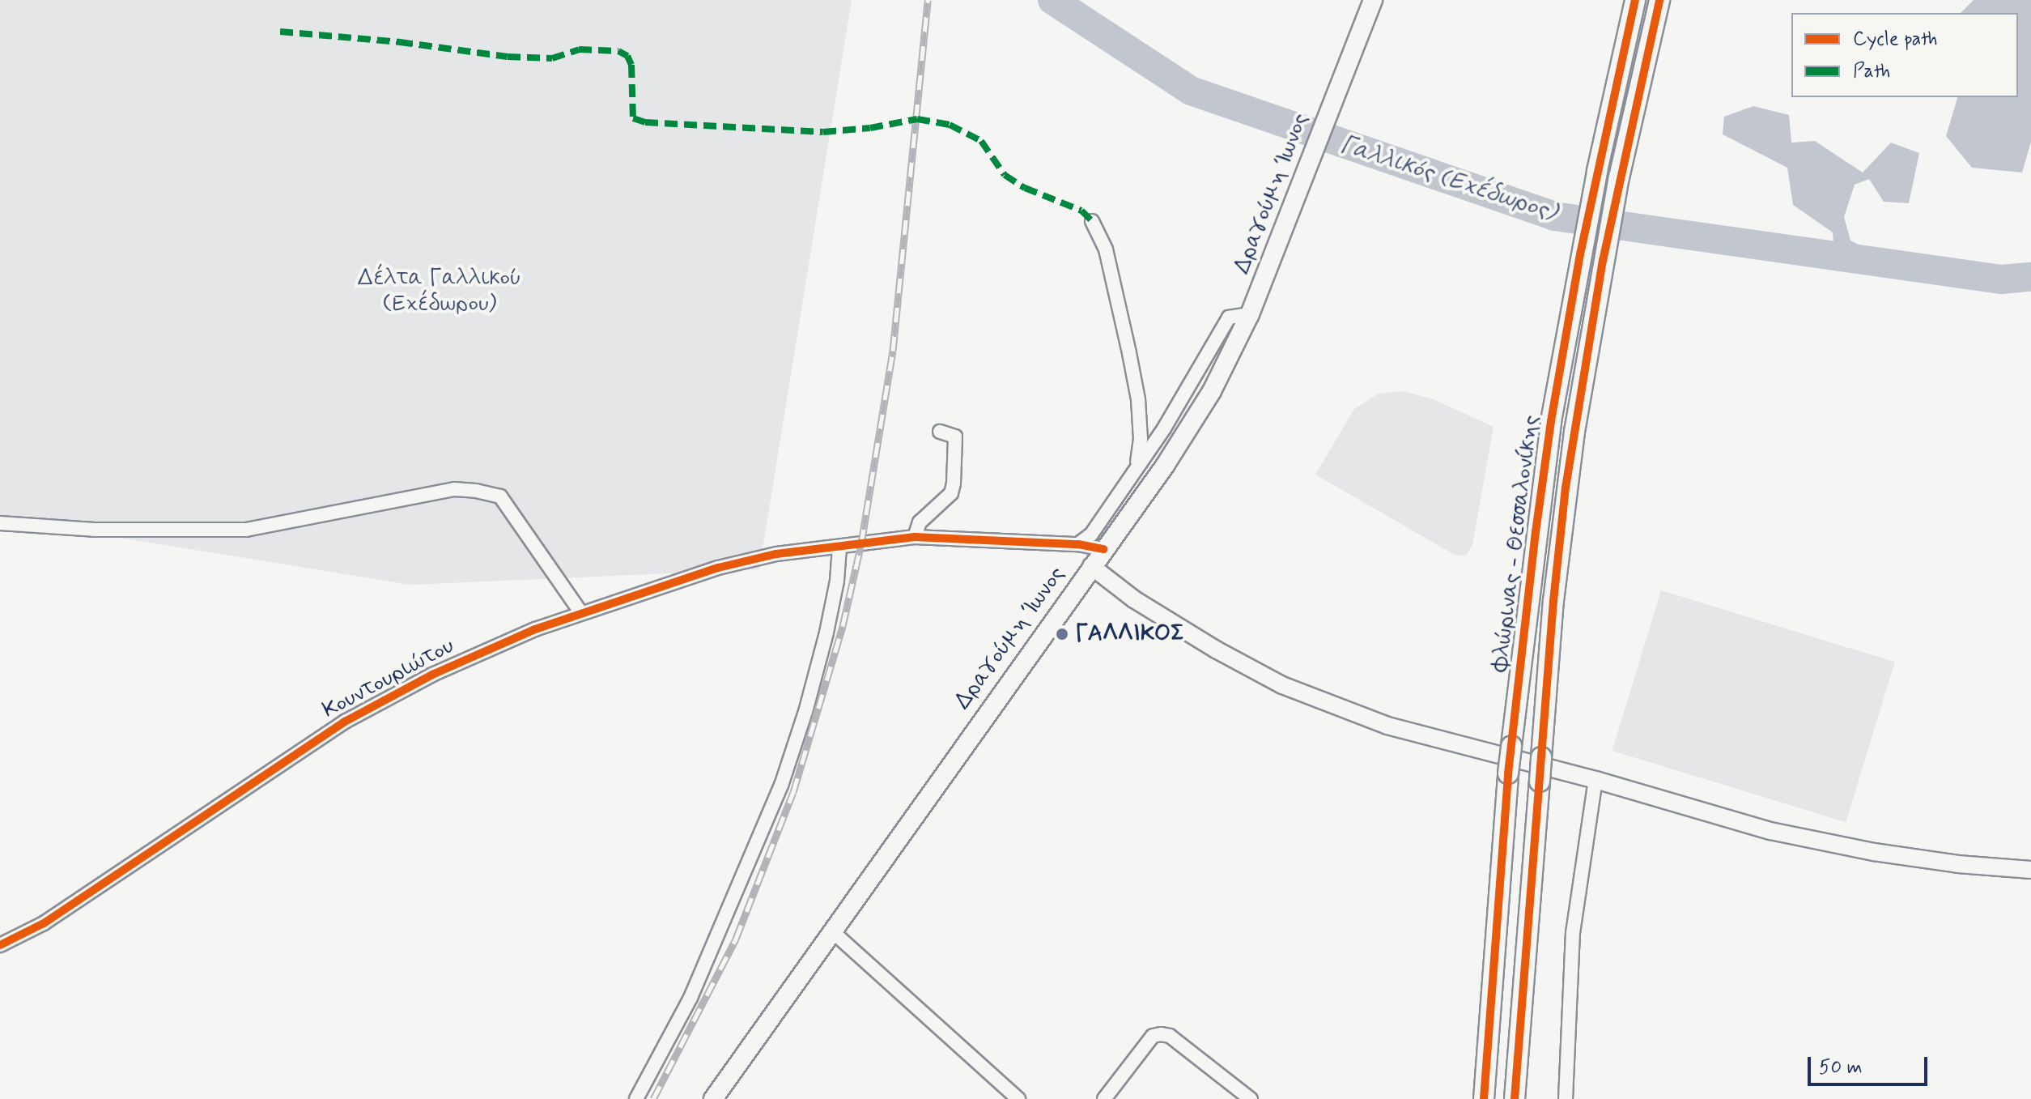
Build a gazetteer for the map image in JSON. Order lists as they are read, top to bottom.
{
  "streets": {
    "main road": ["Δραγούμη Ίωνος", "Φλώρινας - Θεσσαλονίκης"],
    "street": ["Κουντουριώτου"]
  },
  "crossings": [
    ["Δραγούμη Ίωνος", "Κουντουριώτου"]
  ],
  "water": ["Γαλλικός (Εχέδωρος)"],
  "parks": ["Δέλτα Γαλλικού (Εχέδωρου)"],
  "places": ["ΓΑΛΛΙΚΟΣ"],
  "legend": ["Cycle path", "Path"],
  "scale_bar": "50 m"
}
